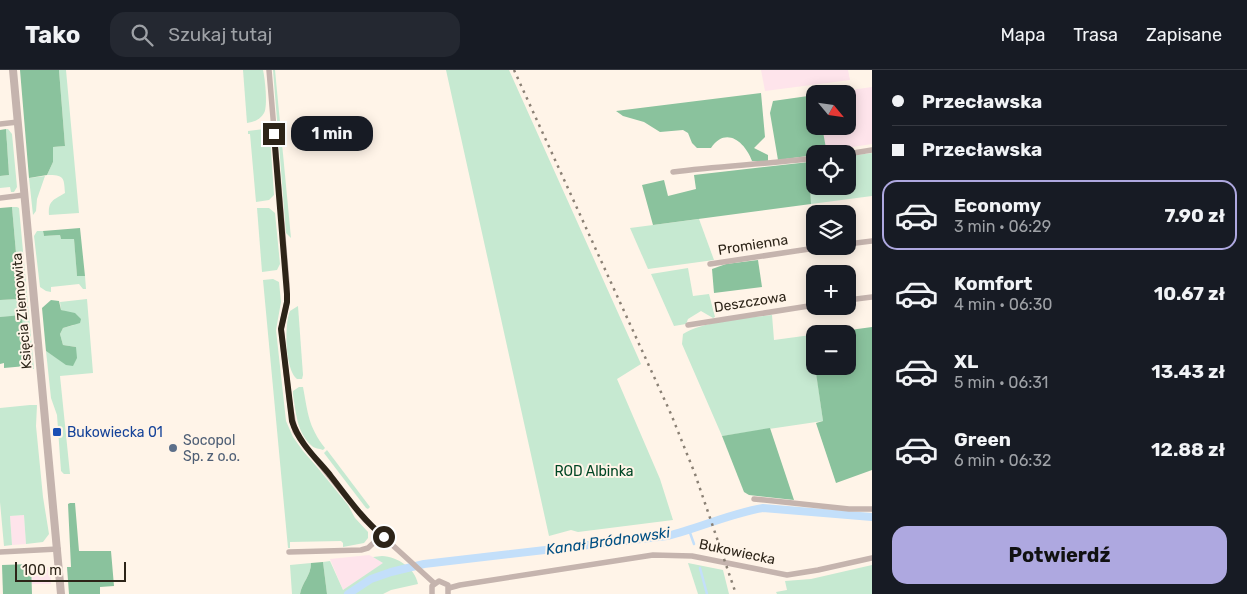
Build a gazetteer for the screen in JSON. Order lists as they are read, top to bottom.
{
  "streets": {
    "street": [
      "Promienna",
      "Deszczowa",
      "Księcia Ziemowita",
      "Bukowiecka"
    ]
  },
  "water": ["Kanał Bródnowski"],
  "parks": ["ROD Albinka"],
  "places": {
    "transit": ["Bukowiecka 01"],
    "other": ["Socopol Sp. z o.o."]
  },
  "scale_bar": "100 m",
  "north": "bottom right",
  "page": {
    "header": "Tako",
    "search": "Szukaj tutaj",
    "nav": ["Mapa", "Trasa", "Zapisane"],
    "banner": ["Przecławska", "Przecławska"],
    "map_buttons": ["+", "−"],
    "bubble": "1 min",
    "list": [
      {
        "name": "Economy",
        "note": "3 min · 06:29",
        "value": "7.90 zł"
      },
      {
        "name": "Komfort",
        "note": "4 min · 06:30",
        "value": "10.67 zł"
      },
      {
        "name": "XL",
        "note": "5 min · 06:31",
        "value": "13.43 zł"
      },
      {
        "name": "Green",
        "note": "6 min · 06:32",
        "value": "12.88 zł"
      }
    ],
    "buttons": "Potwierdź",
    "scale": "100 m"
  }
}
